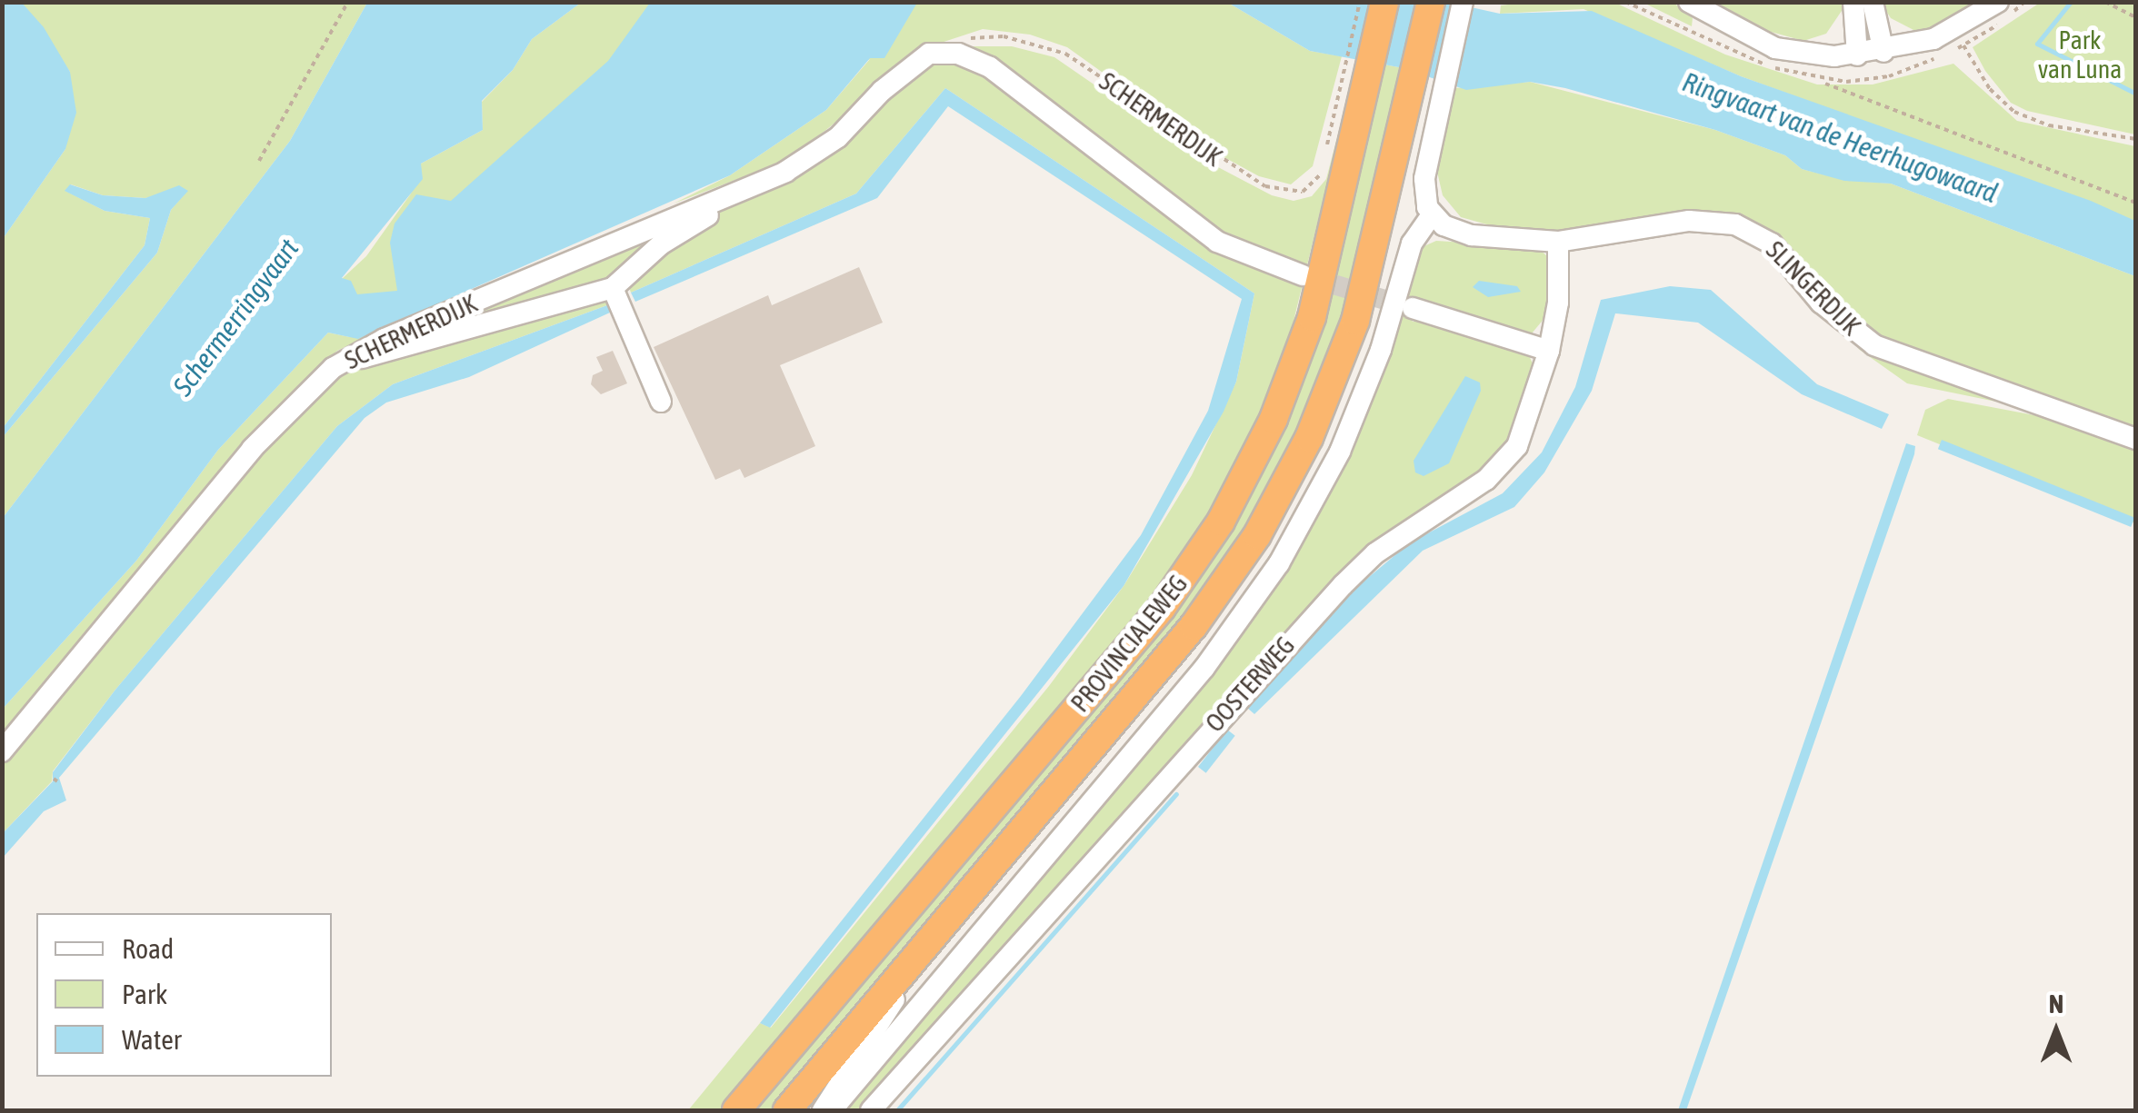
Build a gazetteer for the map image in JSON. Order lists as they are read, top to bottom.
{
  "streets": {
    "highway": ["PROVINCIALEWEG"],
    "street": ["SCHERMERDIJK", "SLINGERDIJK", "OOSTERWEG"]
  },
  "crossings": [
    ["SLINGERDIJK", "OOSTERWEG"]
  ],
  "water": ["Ringvaart van de Heerhugowaard", "Schermerringvaart"],
  "parks": ["Park van Luna"],
  "legend": ["Road", "Park", "Water"],
  "north": "top"
}
